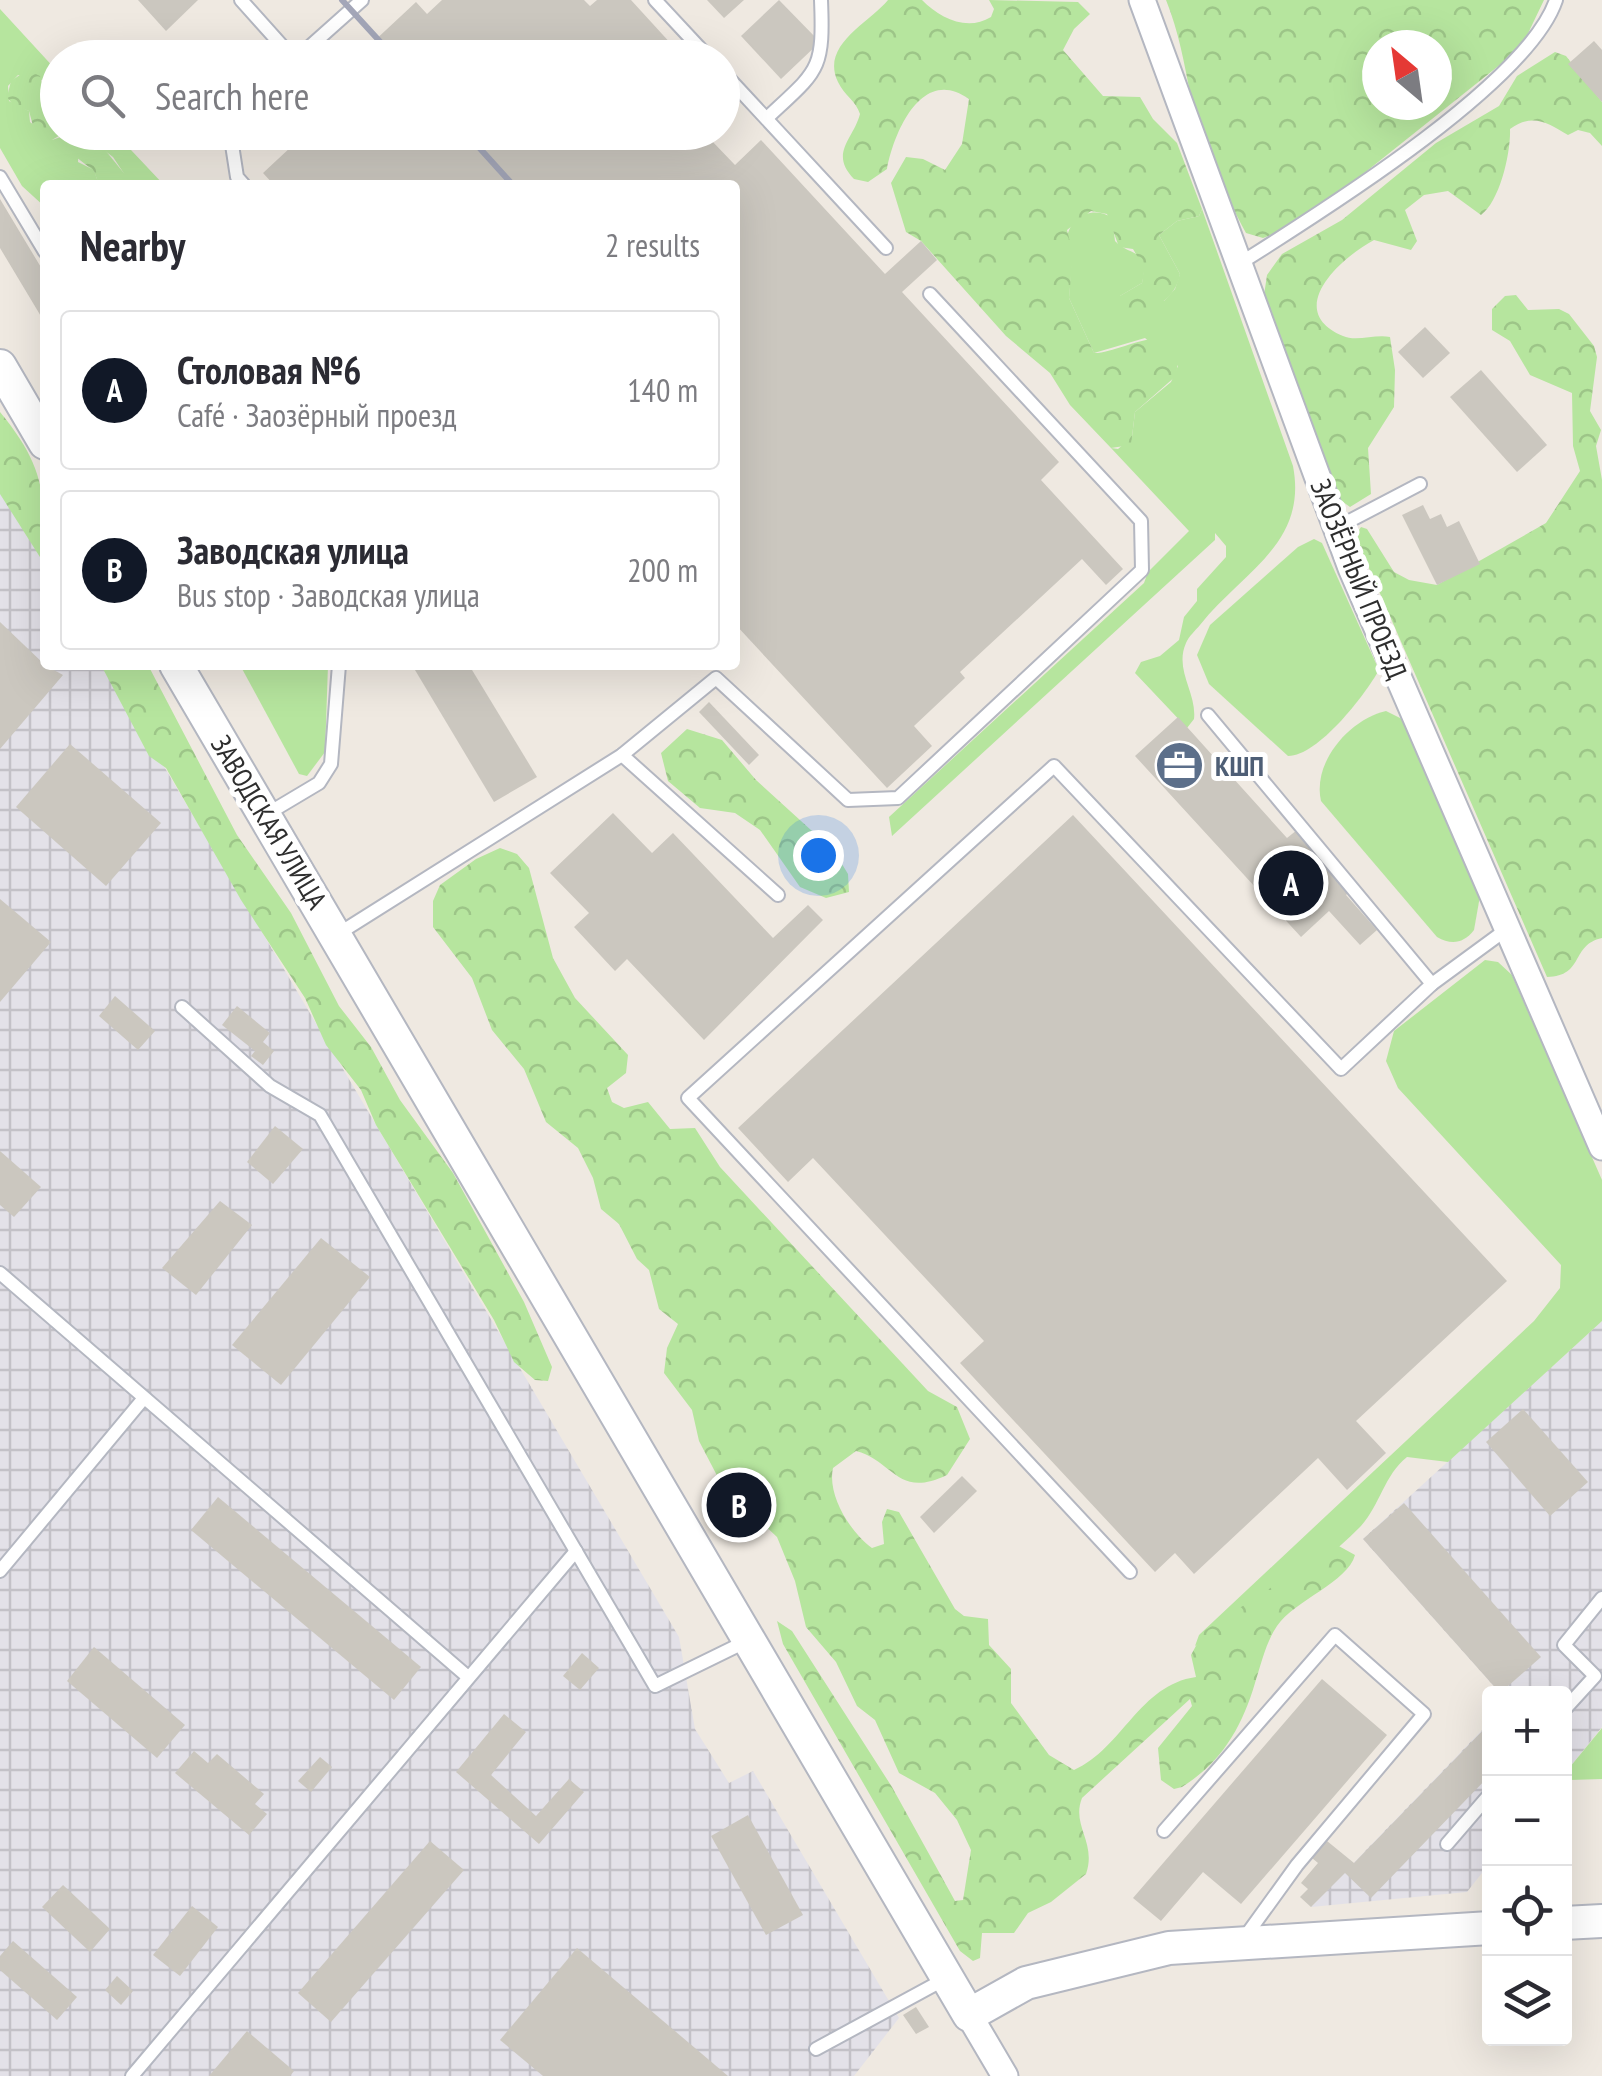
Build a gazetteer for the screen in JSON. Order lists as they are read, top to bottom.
{
  "streets": {
    "street": ["ЗАОЗЁРНЫЙ ПРОЕЗД", "ЗАВОДСКАЯ УЛИЦА"]
  },
  "places": {
    "office": ["КШП"]
  },
  "north": "top left",
  "page": {
    "search": "Search here",
    "heading": ["Nearby", "2 results"],
    "list": [
      {
        "mark": "A",
        "name": "Столовая №6",
        "note": "Café · Заозёрный проезд",
        "value": "140 m"
      },
      {
        "mark": "B",
        "name": "Заводская улица",
        "note": "Bus stop · Заводская улица",
        "value": "200 m"
      }
    ],
    "pins": ["A", "B"],
    "map_buttons": ["+", "−"]
  }
}
